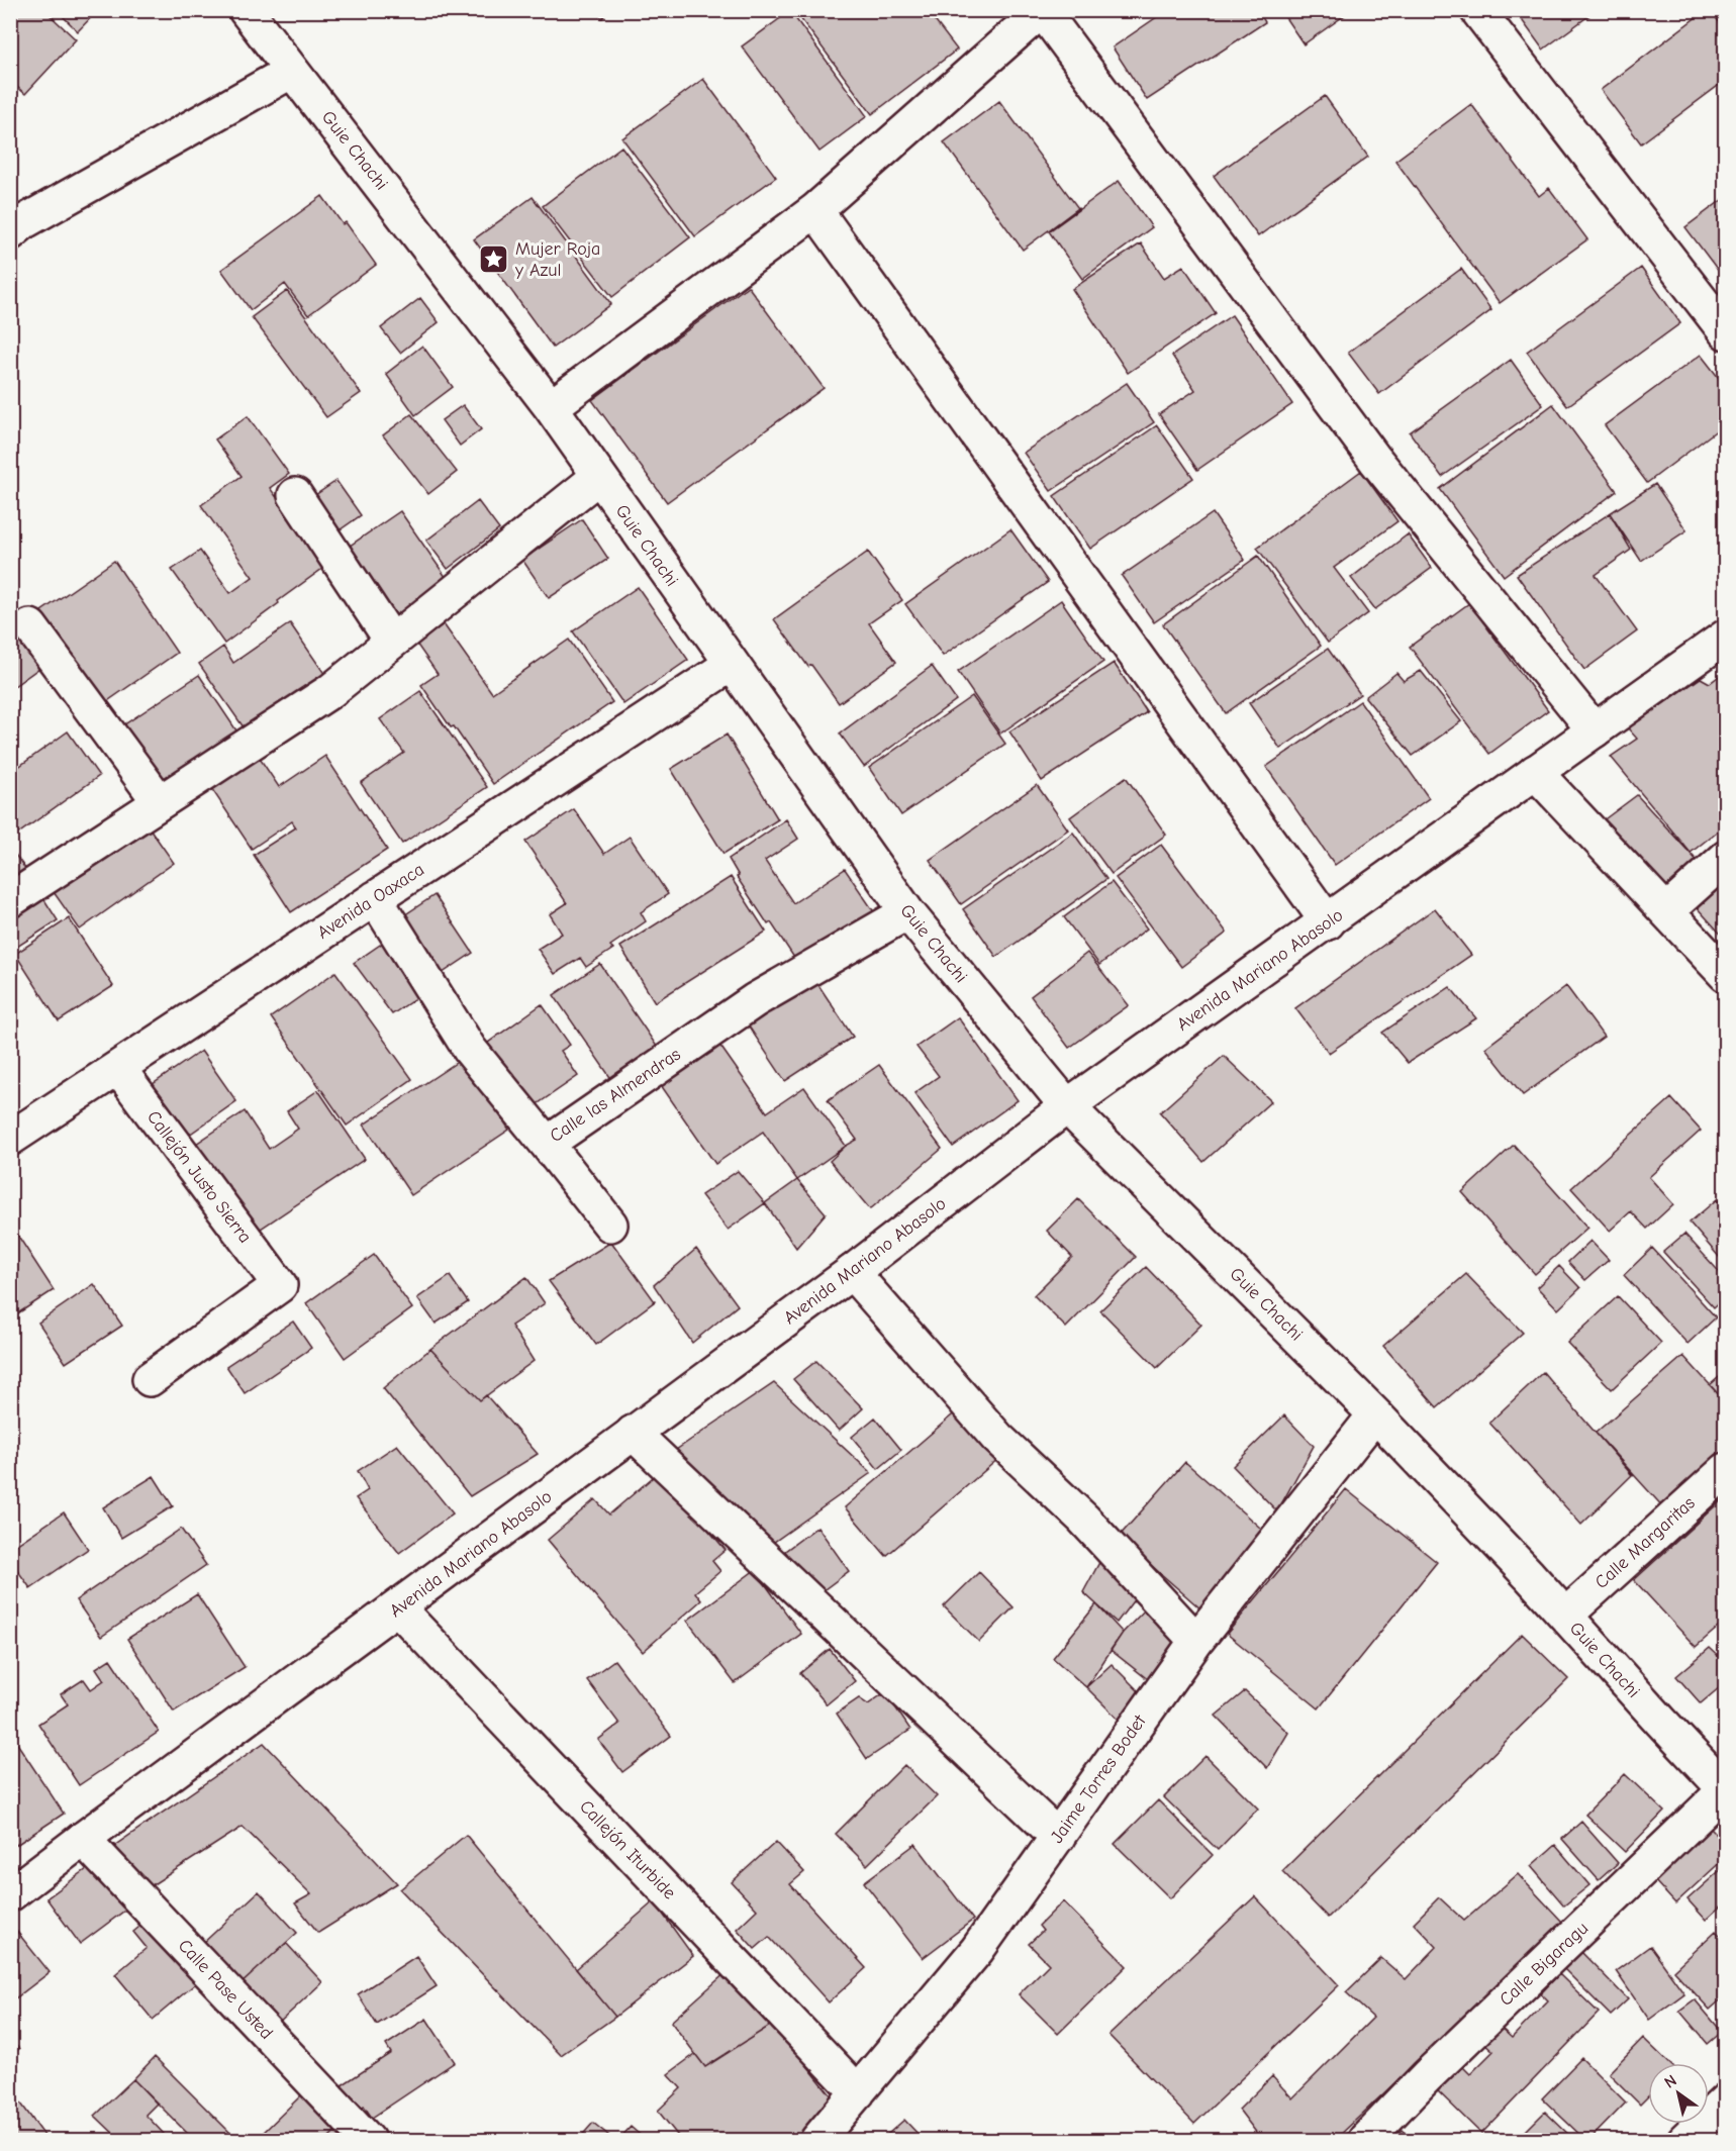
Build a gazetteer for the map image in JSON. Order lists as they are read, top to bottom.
{
  "streets": {
    "street": [
      "Guie Chachi",
      "Avenida Oaxaca",
      "Avenida Mariano Abasolo",
      "Calle las Almendras",
      "Callejón Justo Sierra",
      "Calle Margaritas",
      "Jaime Torres Bodet",
      "Callejón Iturbide",
      "Calle Bigaragu",
      "Calle Pase Usted"
    ]
  },
  "crossings": [
    ["Guie Chachi", "Avenida Oaxaca"],
    ["Guie Chachi", "Avenida Mariano Abasolo"],
    ["Guie Chachi", "Calle las Almendras"],
    ["Guie Chachi", "Calle Margaritas"],
    ["Guie Chachi", "Jaime Torres Bodet"],
    ["Guie Chachi", "Calle Bigaragu"],
    ["Avenida Oaxaca", "Calle las Almendras"],
    ["Avenida Oaxaca", "Callejón Justo Sierra"],
    ["Avenida Mariano Abasolo", "Callejón Iturbide"],
    ["Avenida Mariano Abasolo", "Calle Pase Usted"],
    ["Jaime Torres Bodet", "Callejón Iturbide"]
  ],
  "places": {
    "place": ["Mujer Roja y Azul"]
  },
  "north": "top left"
}
